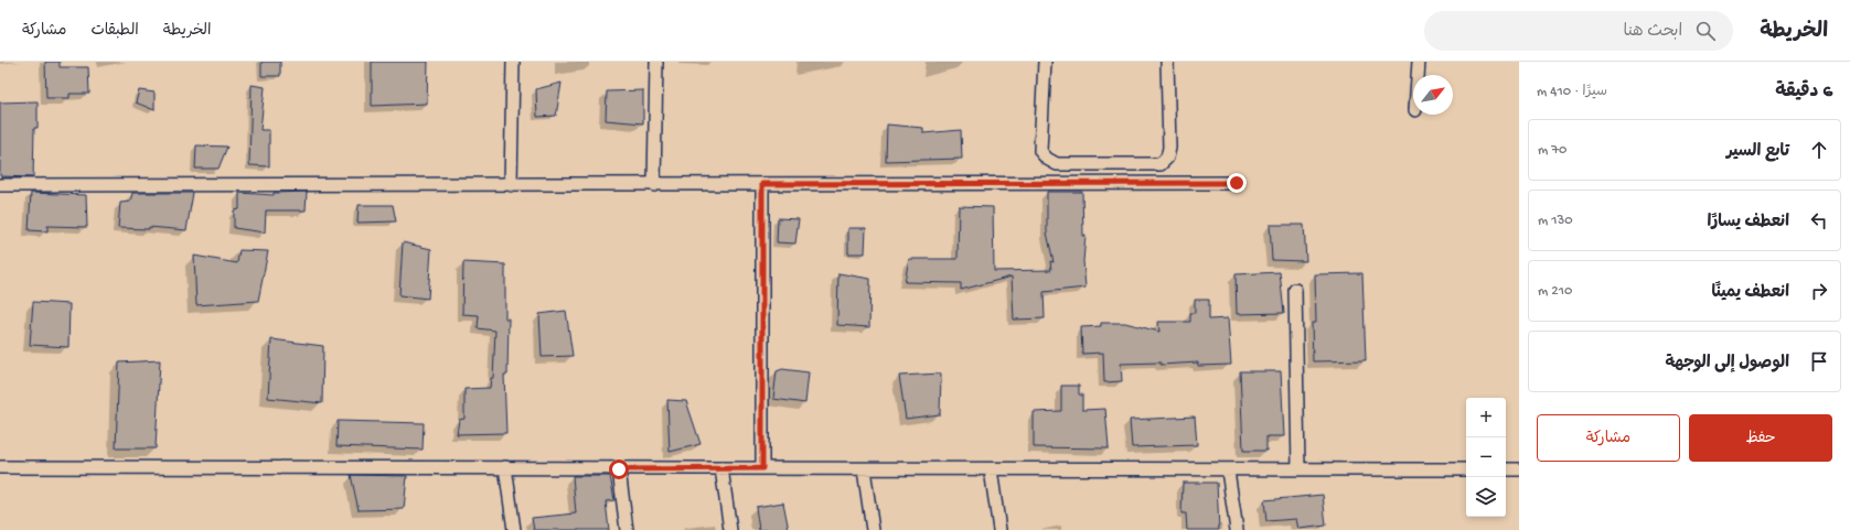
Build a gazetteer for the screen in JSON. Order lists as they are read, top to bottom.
{
  "north": "top right",
  "page": {
    "header": "الخريطة",
    "search": "ابحث هنا",
    "nav": ["الخريطة", "الطبقات", "مشاركة"],
    "heading": ["6 دقيقة", "سيرًا · 410 m"],
    "list": [
      ["تابع السير", "70 m"],
      ["انعطف يسارًا", "130 m"],
      ["انعطف يمينًا", "210 m"],
      "الوصول إلى الوجهة"
    ],
    "map_buttons": ["+", "−"],
    "buttons": ["حفظ", "مشاركة"]
  }
}
